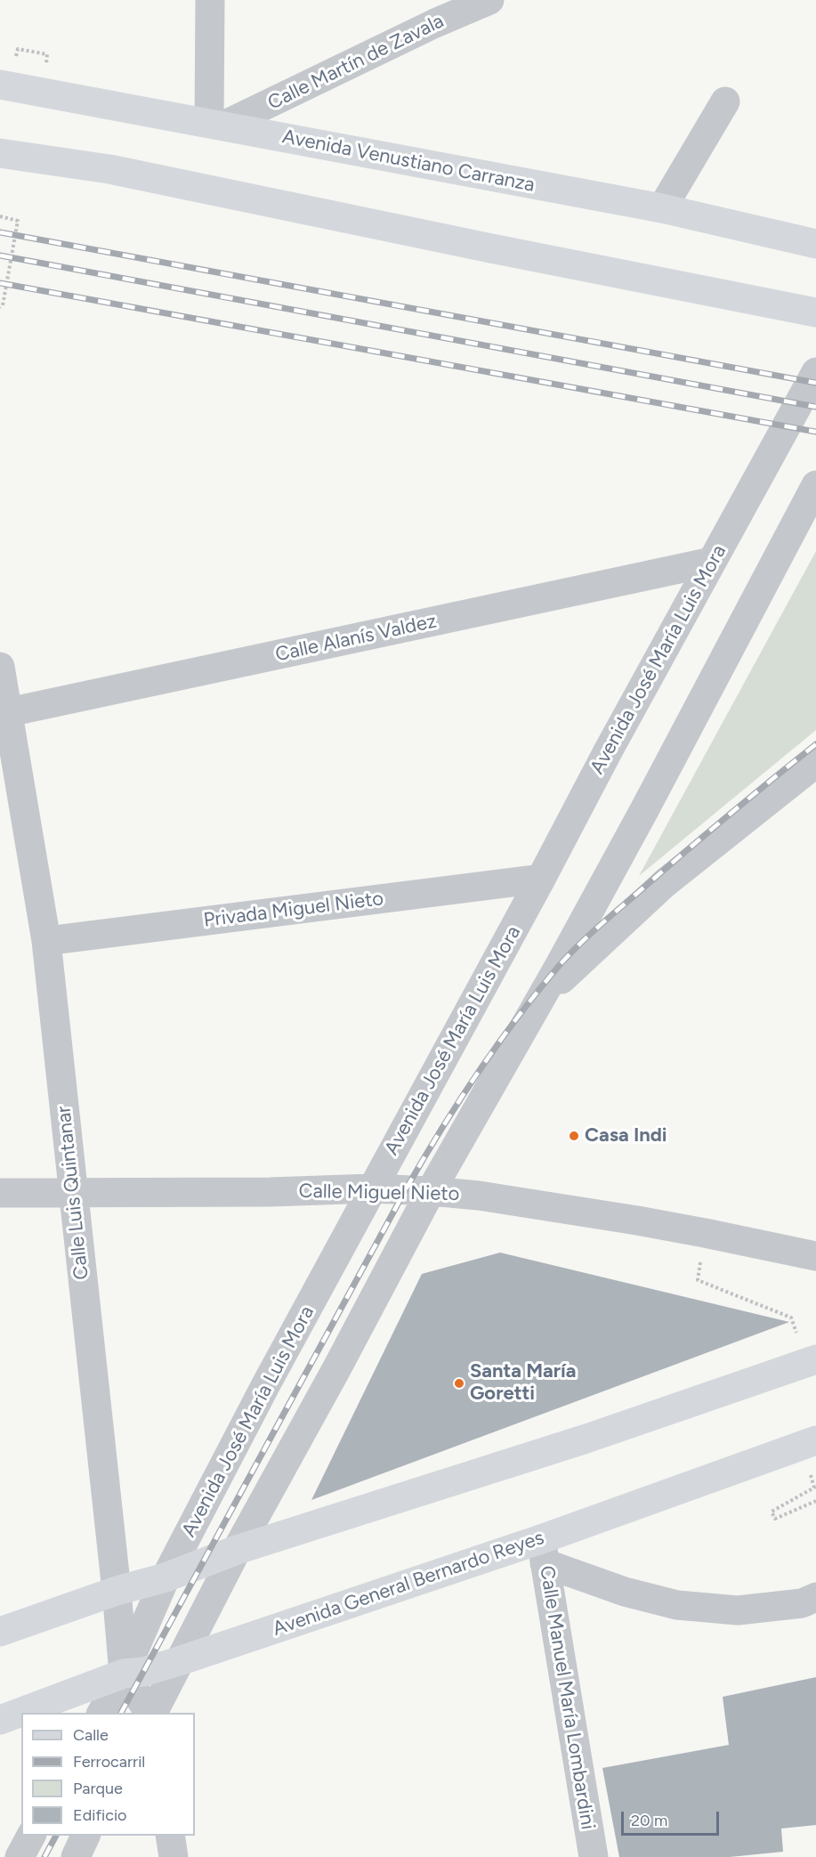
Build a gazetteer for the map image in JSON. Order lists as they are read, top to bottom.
{
  "streets": {
    "main road": ["Avenida Venustiano Carranza", "Avenida General Bernardo Reyes"],
    "street": [
      "Calle Martín de Zavala",
      "Calle Alanís Valdez",
      "Avenida José María Luis Mora",
      "Privada Miguel Nieto",
      "Calle Luis Quintanar",
      "Calle Miguel Nieto",
      "Calle Manuel María Lombardini"
    ]
  },
  "crossings": [
    ["Calle Martín de Zavala", "Avenida Venustiano Carranza"],
    ["Calle Alanís Valdez", "Avenida José María Luis Mora"],
    ["Calle Alanís Valdez", "Calle Luis Quintanar"],
    ["Avenida José María Luis Mora", "Privada Miguel Nieto"],
    ["Avenida José María Luis Mora", "Calle Luis Quintanar"],
    ["Avenida José María Luis Mora", "Calle Miguel Nieto"],
    ["Avenida José María Luis Mora", "Avenida General Bernardo Reyes"],
    ["Privada Miguel Nieto", "Calle Luis Quintanar"],
    ["Calle Luis Quintanar", "Calle Miguel Nieto"],
    ["Calle Luis Quintanar", "Avenida General Bernardo Reyes"],
    ["Avenida General Bernardo Reyes", "Calle Manuel María Lombardini"]
  ],
  "places": ["Casa Indi", "Santa María Goretti"],
  "legend": [
    "Calle",
    "Ferrocarril",
    "Parque",
    "Edificio"
  ],
  "scale_bar": "20 m"
}
